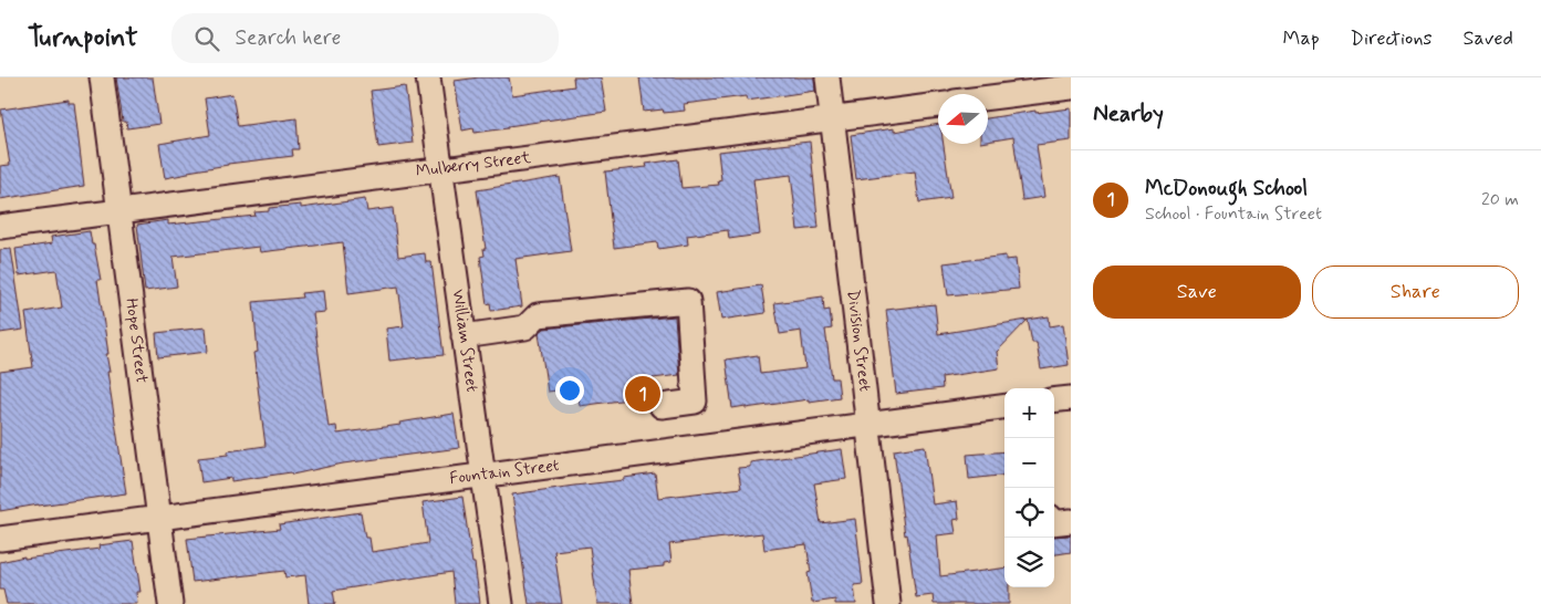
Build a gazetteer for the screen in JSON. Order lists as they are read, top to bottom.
{
  "streets": {
    "street": [
      "Mulberry Street",
      "Hope Street",
      "William Street",
      "Division Street",
      "Fountain Street"
    ]
  },
  "crossings": [
    ["Mulberry Street", "Hope Street"],
    ["Mulberry Street", "William Street"],
    ["Mulberry Street", "Division Street"],
    ["Hope Street", "Fountain Street"],
    ["William Street", "Fountain Street"],
    ["Division Street", "Fountain Street"]
  ],
  "north": "left",
  "page": {
    "header": "Turnpoint",
    "search": "Search here",
    "nav": ["Map", "Directions", "Saved"],
    "heading": "Nearby",
    "list": [
      {
        "mark": "1",
        "name": "McDonough School",
        "note": "School · Fountain Street",
        "value": "20 m"
      }
    ],
    "buttons": ["Save", "Share"],
    "pins": "1",
    "map_buttons": ["+", "−"]
  }
}
